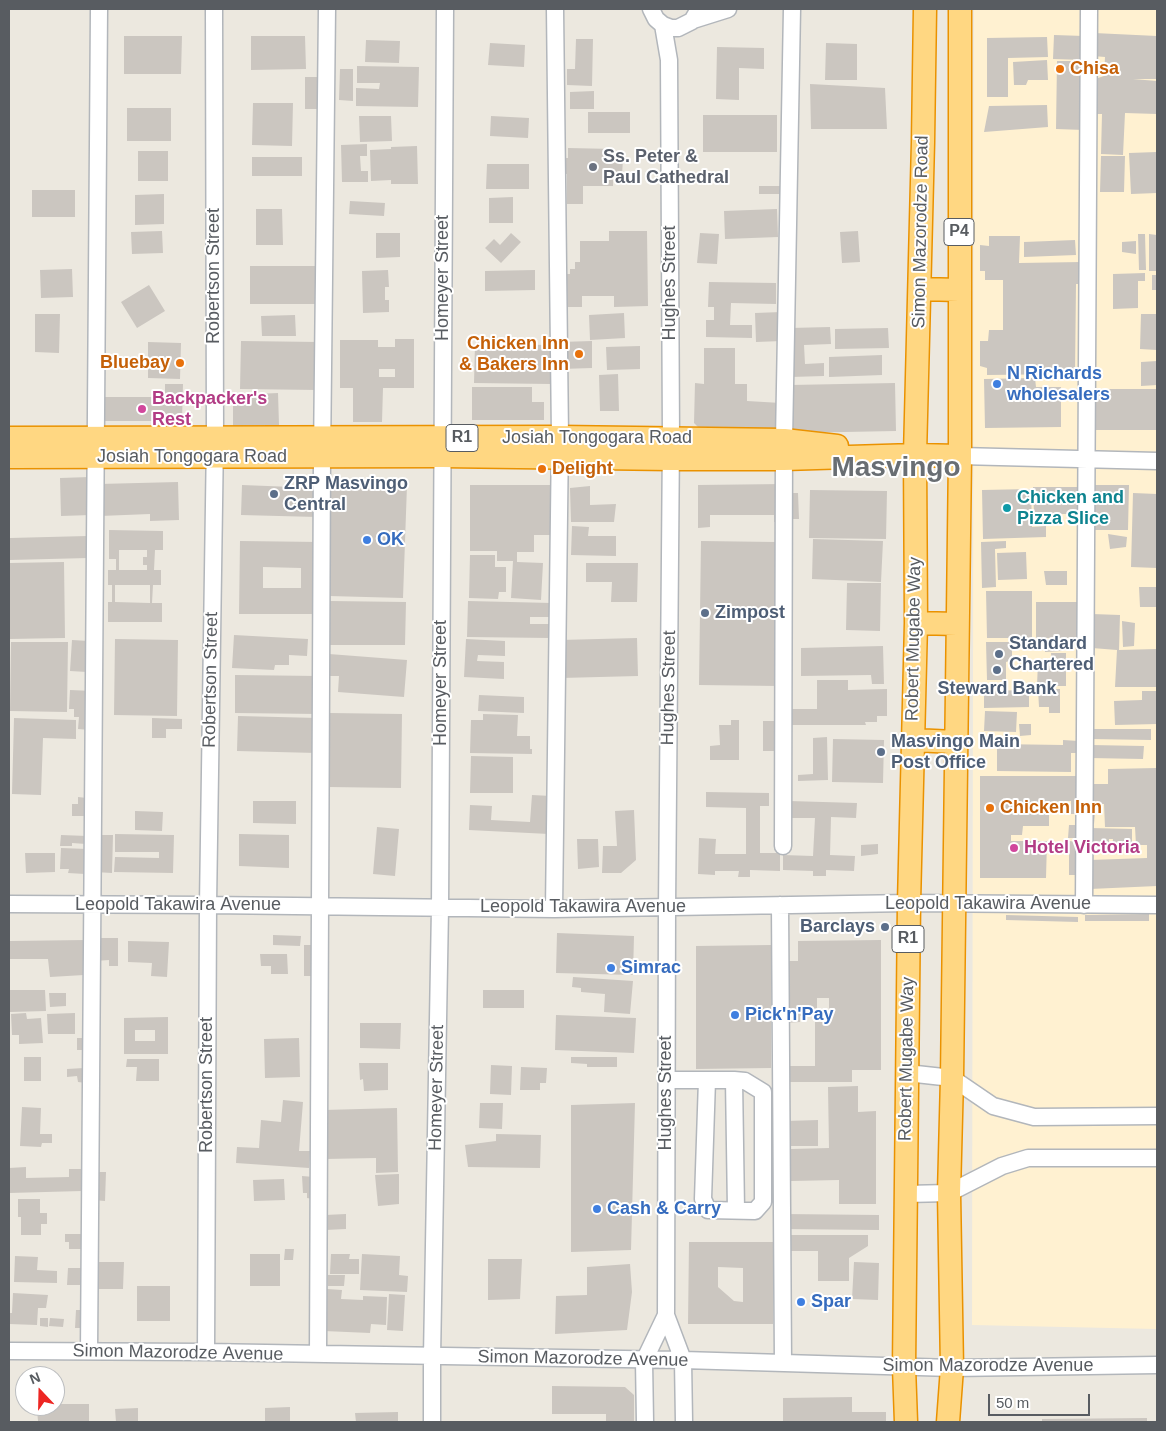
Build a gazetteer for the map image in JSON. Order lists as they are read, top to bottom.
{
  "streets": {
    "highway": [
      "Simon Mazorodze Road",
      "P4",
      "R1",
      "Josiah Tongogara Road",
      "Robert Mugabe Way"
    ],
    "street": [
      "Robertson Street",
      "Homeyer Street",
      "Hughes Street",
      "Leopold Takawira Avenue",
      "Simon Mazorodze Avenue"
    ]
  },
  "crossings": [
    ["Simon Mazorodze Road", "Josiah Tongogara Road"],
    ["Simon Mazorodze Road", "Robert Mugabe Way"],
    ["P4", "Josiah Tongogara Road"],
    ["Robertson Street", "Josiah Tongogara Road"],
    ["Robertson Street", "Leopold Takawira Avenue"],
    ["Robertson Street", "Simon Mazorodze Avenue"],
    ["Homeyer Street", "Josiah Tongogara Road"],
    ["Homeyer Street", "Leopold Takawira Avenue"],
    ["Homeyer Street", "Simon Mazorodze Avenue"],
    ["Hughes Street", "Josiah Tongogara Road"],
    ["Hughes Street", "Leopold Takawira Avenue"],
    ["Josiah Tongogara Road", "Robert Mugabe Way"],
    ["Robert Mugabe Way", "Leopold Takawira Avenue"],
    ["Robert Mugabe Way", "Simon Mazorodze Avenue"]
  ],
  "districts": ["Masvingo"],
  "places": [
    "Chisa",
    "Ss. Peter & Paul Cathedral",
    "Chicken Inn & Bakers Inn",
    "Bluebay",
    "N Richards wholesalers",
    "Backpacker's Rest",
    "Delight",
    "ZRP Masvingo Central",
    "Chicken and Pizza Slice",
    "OK",
    "Zimpost",
    "Standard Chartered",
    "Steward Bank",
    "Masvingo Main Post Office",
    "Chicken Inn",
    "Hotel Victoria",
    "Barclays",
    "Simrac",
    "Pick'n'Pay",
    "Cash & Carry",
    "Spar"
  ],
  "scale_bar": "50 m",
  "north": "top"
}
